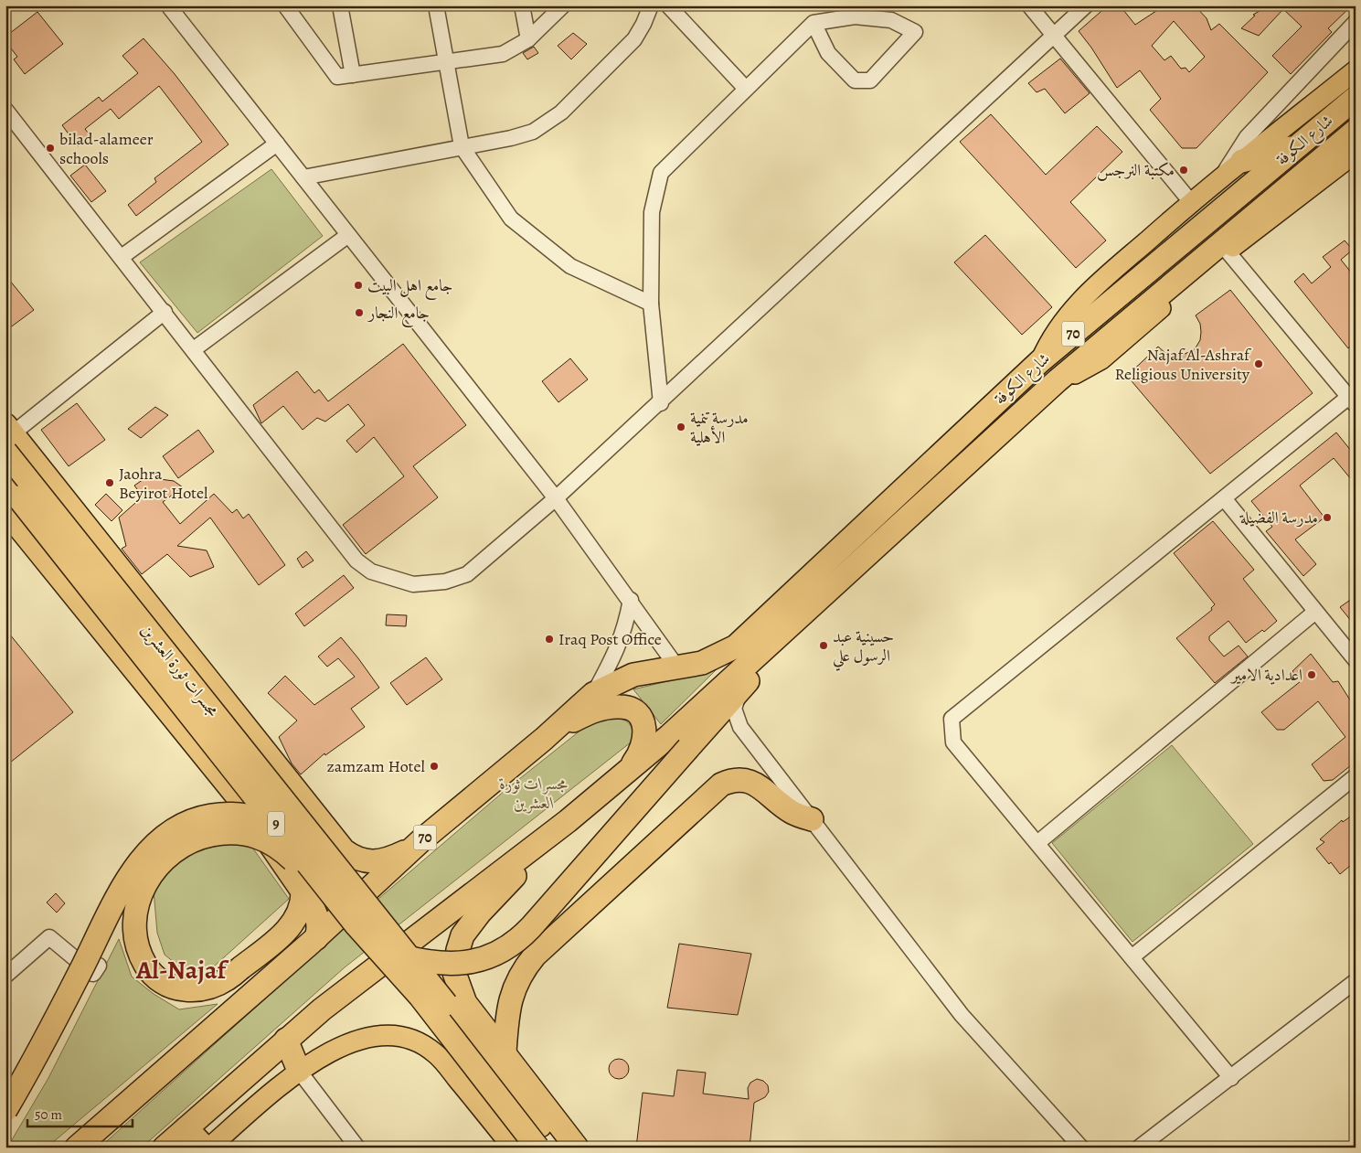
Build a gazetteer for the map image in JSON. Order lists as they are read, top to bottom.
{
  "streets": {
    "highway": [
      "شارع الكوفة",
      "70",
      "مجسرات ثورة العشرين",
      "9"
    ]
  },
  "crossings": [
    ["شارع الكوفة", "70"]
  ],
  "districts": ["Al-Najaf"],
  "parks": ["مجسرات ثورة العشرين"],
  "places": [
    "bilad-alameer schools",
    "مكتبة النرجس",
    "جامع اهل البيت",
    "جامع النجار",
    "Najaf Al-Ashraf Religious University",
    "مدرسة تنمية الأهلية",
    "Jaohra Beyirot Hotel",
    "مدرسة الفضيلة",
    "Iraq Post Office",
    "حسينية عبد الرسول علي",
    "اعدادية الامير",
    "zamzam Hotel"
  ],
  "scale_bar": "50 m"
}
